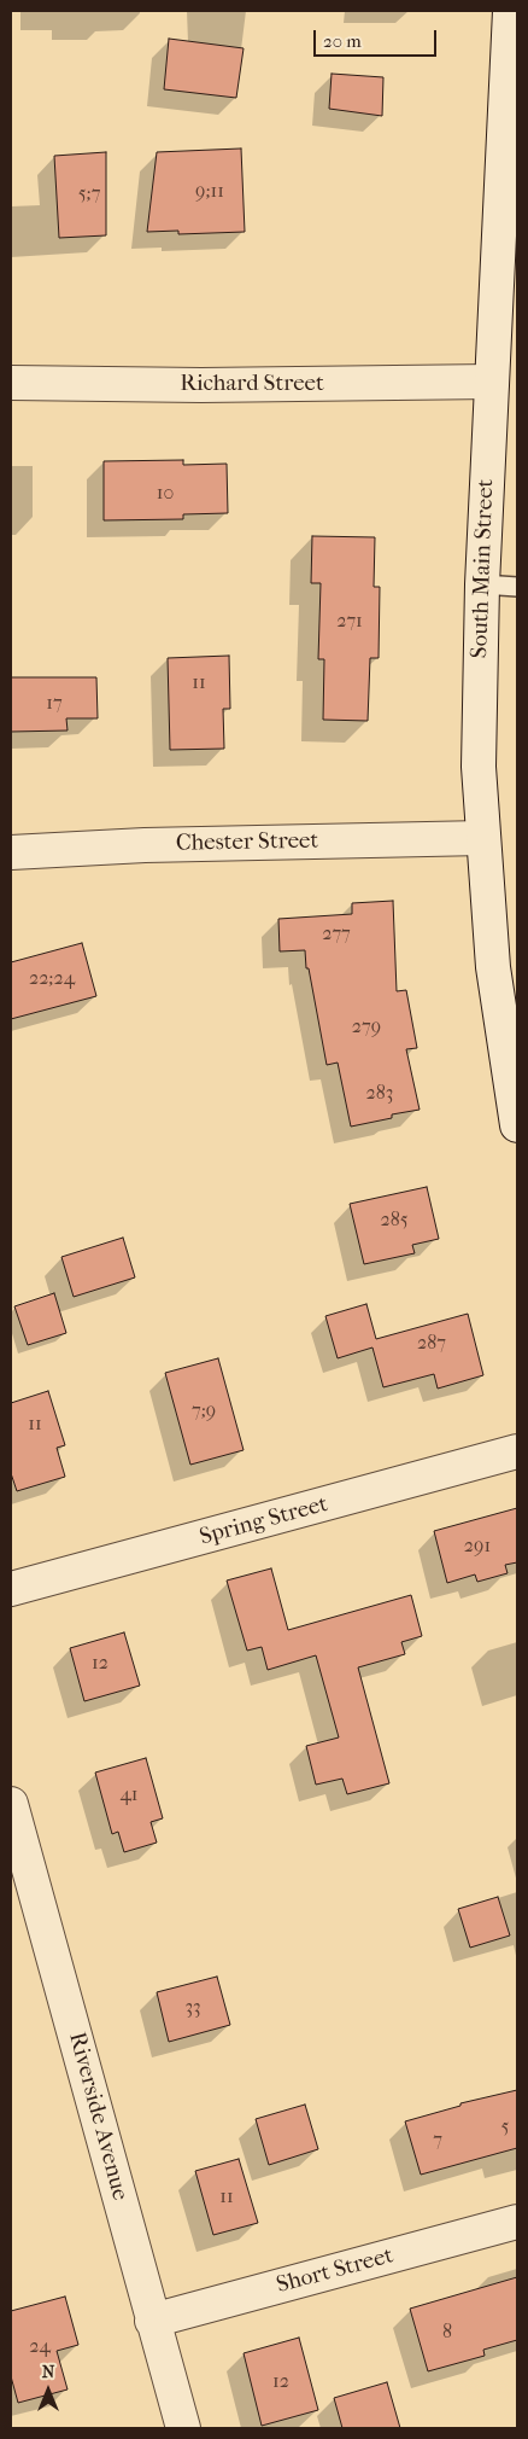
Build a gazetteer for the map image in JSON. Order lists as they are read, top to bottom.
{
  "streets": {
    "street": [
      "Richard Street",
      "South Main Street",
      "Chester Street",
      "Spring Street",
      "Riverside Avenue",
      "Short Street"
    ]
  },
  "crossings": [
    ["Richard Street", "South Main Street"],
    ["South Main Street", "Chester Street"],
    ["Riverside Avenue", "Short Street"]
  ],
  "house_numbers": [
    "9;11",
    "5;7",
    "10",
    "271",
    "11",
    "17",
    "277",
    "22;24",
    "279",
    "283",
    "285",
    "287",
    "7;9",
    "11",
    "291",
    "12",
    "41",
    "33",
    "5",
    "7",
    "11",
    "8",
    "24",
    "12"
  ],
  "scale_bar": "20 m",
  "north": "top"
}
